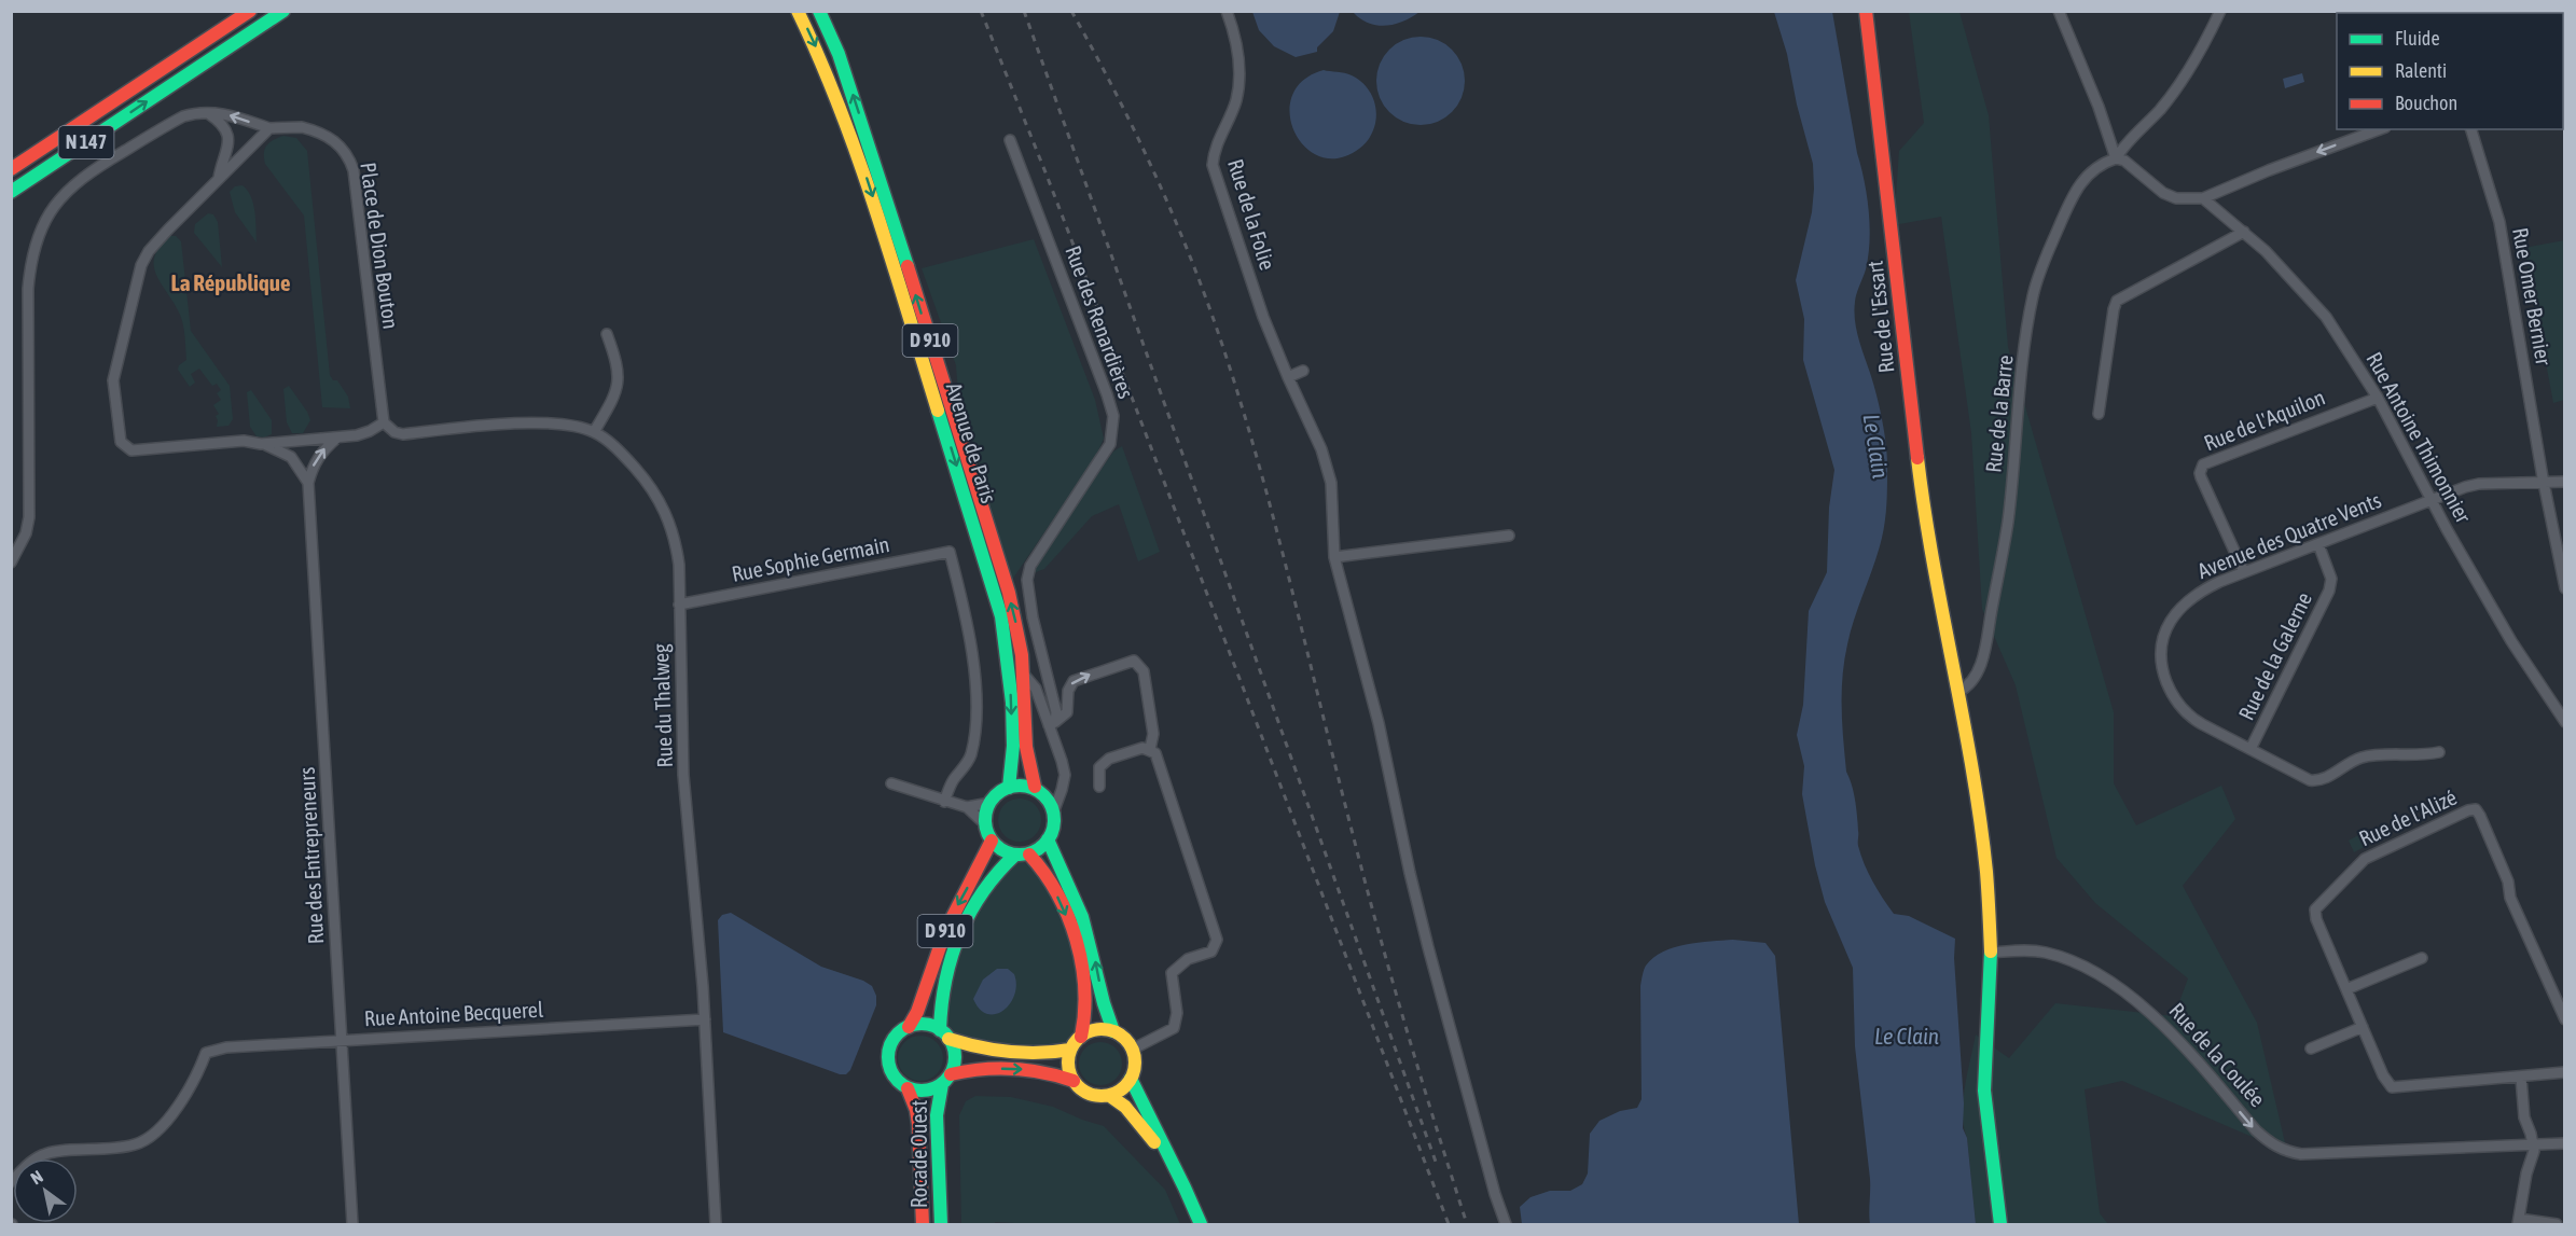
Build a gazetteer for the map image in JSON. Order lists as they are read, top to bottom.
{
  "streets": {
    "main road": [
      "N 147",
      "Rue de l'Essart",
      "D 910",
      "Avenue de Paris",
      "Rocade Ouest"
    ],
    "street": [
      "Rue de la Folie",
      "Place de Dion Bouton",
      "Rue Omer Bernier",
      "Rue des Renardières",
      "Rue de la Barre",
      "Rue de l'Aquilon",
      "Rue Antoine Thimonnier",
      "Avenue des Quatre Vents",
      "Rue Sophie Germain",
      "Rue de la Galerne",
      "Rue du Thalweg",
      "Rue de l'Alizé",
      "Rue des Entrepreneurs",
      "Rue Antoine Becquerel",
      "Rue de la Coulée"
    ]
  },
  "crossings": [
    ["Place de Dion Bouton", "Rue du Thalweg"],
    ["Rue Omer Bernier", "Avenue des Quatre Vents"],
    ["Rue de l'Essart", "Rue de la Barre"],
    ["Rue des Renardières", "D 910"],
    ["Rue des Renardières", "Avenue de Paris"],
    ["D 910", "Avenue de Paris"],
    ["D 910", "Rocade Ouest"],
    ["Rue de l'Aquilon", "Rue Antoine Thimonnier"],
    ["Rue de l'Aquilon", "Avenue des Quatre Vents"],
    ["Rue Antoine Thimonnier", "Avenue des Quatre Vents"],
    ["Avenue des Quatre Vents", "Rue de la Galerne"],
    ["Rue Sophie Germain", "Rue du Thalweg"],
    ["Rue du Thalweg", "Rue Antoine Becquerel"],
    ["Rue des Entrepreneurs", "Rue Antoine Becquerel"]
  ],
  "one_way": ["Rue de la Coulée"],
  "districts": ["La République"],
  "water": ["Le Clain"],
  "legend": ["Fluide", "Ralenti", "Bouchon"],
  "north": "top left"
}
